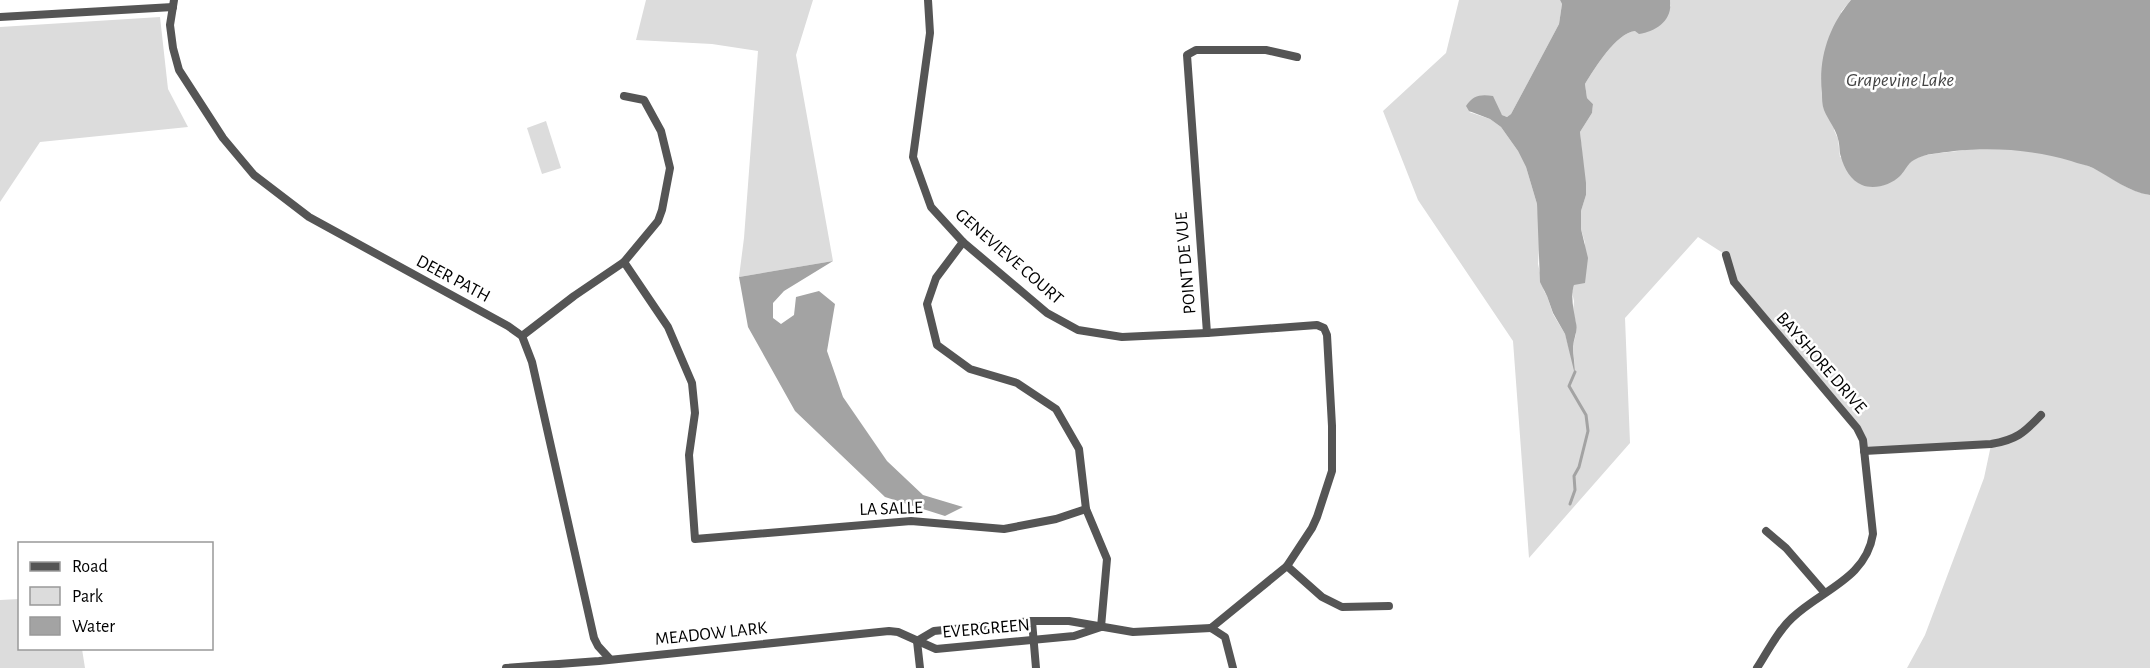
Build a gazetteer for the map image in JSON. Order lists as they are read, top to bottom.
{
  "streets": {
    "street": [
      "GENEVIEVE COURT",
      "POINT DE VUE",
      "DEER PATH",
      "BAYSHORE DRIVE",
      "LA SALLE",
      "EVERGREEN",
      "MEADOW LARK"
    ]
  },
  "crossings": [
    ["GENEVIEVE COURT", "POINT DE VUE"],
    ["POINT DE VUE", "EVERGREEN"],
    ["EVERGREEN", "MEADOW LARK"]
  ],
  "water": ["Grapevine Lake"],
  "legend": ["Road", "Park", "Water"]
}
